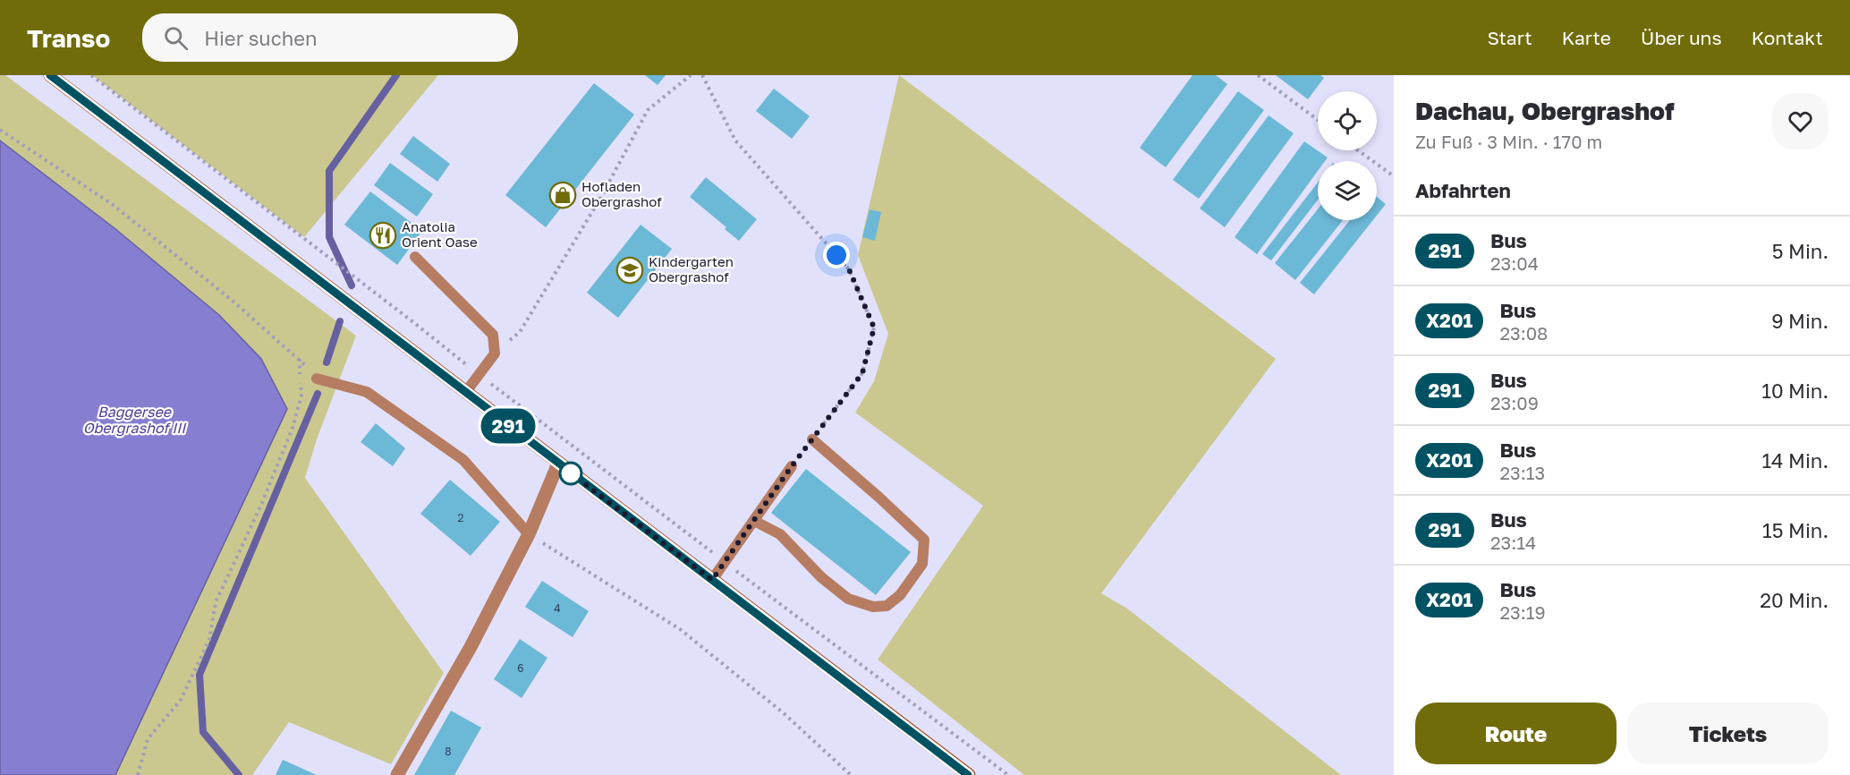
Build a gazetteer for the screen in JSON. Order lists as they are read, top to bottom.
{
  "water": ["Baggersee Obergrashof III"],
  "places": {
    "shop": ["Hofladen Obergrashof"],
    "restaurant": ["Anatolia Orient Oase"],
    "school or university": ["Kindergarten Obergrashof"]
  },
  "lines": ["bus line 291"],
  "house_numbers": [
    "2",
    "4",
    "6",
    "8"
  ],
  "page": {
    "header": "Transo",
    "search": "Hier suchen",
    "nav": [
      "Start",
      "Karte",
      "Über uns",
      "Kontakt"
    ],
    "on_map": "291",
    "heading": [
      ["Dachau, Obergrashof", "Zu Fuß · 3 Min. · 170 m"],
      "Abfahrten"
    ],
    "list": [
      {
        "mark": "291",
        "name": "Bus",
        "note": "23:04",
        "value": "5 Min."
      },
      {
        "mark": "X201",
        "name": "Bus",
        "note": "23:08",
        "value": "9 Min."
      },
      {
        "mark": "291",
        "name": "Bus",
        "note": "23:09",
        "value": "10 Min."
      },
      {
        "mark": "X201",
        "name": "Bus",
        "note": "23:13",
        "value": "14 Min."
      },
      {
        "mark": "291",
        "name": "Bus",
        "note": "23:14",
        "value": "15 Min."
      },
      {
        "mark": "X201",
        "name": "Bus",
        "note": "23:19",
        "value": "20 Min."
      }
    ],
    "buttons": ["Route", "Tickets"]
  }
}
